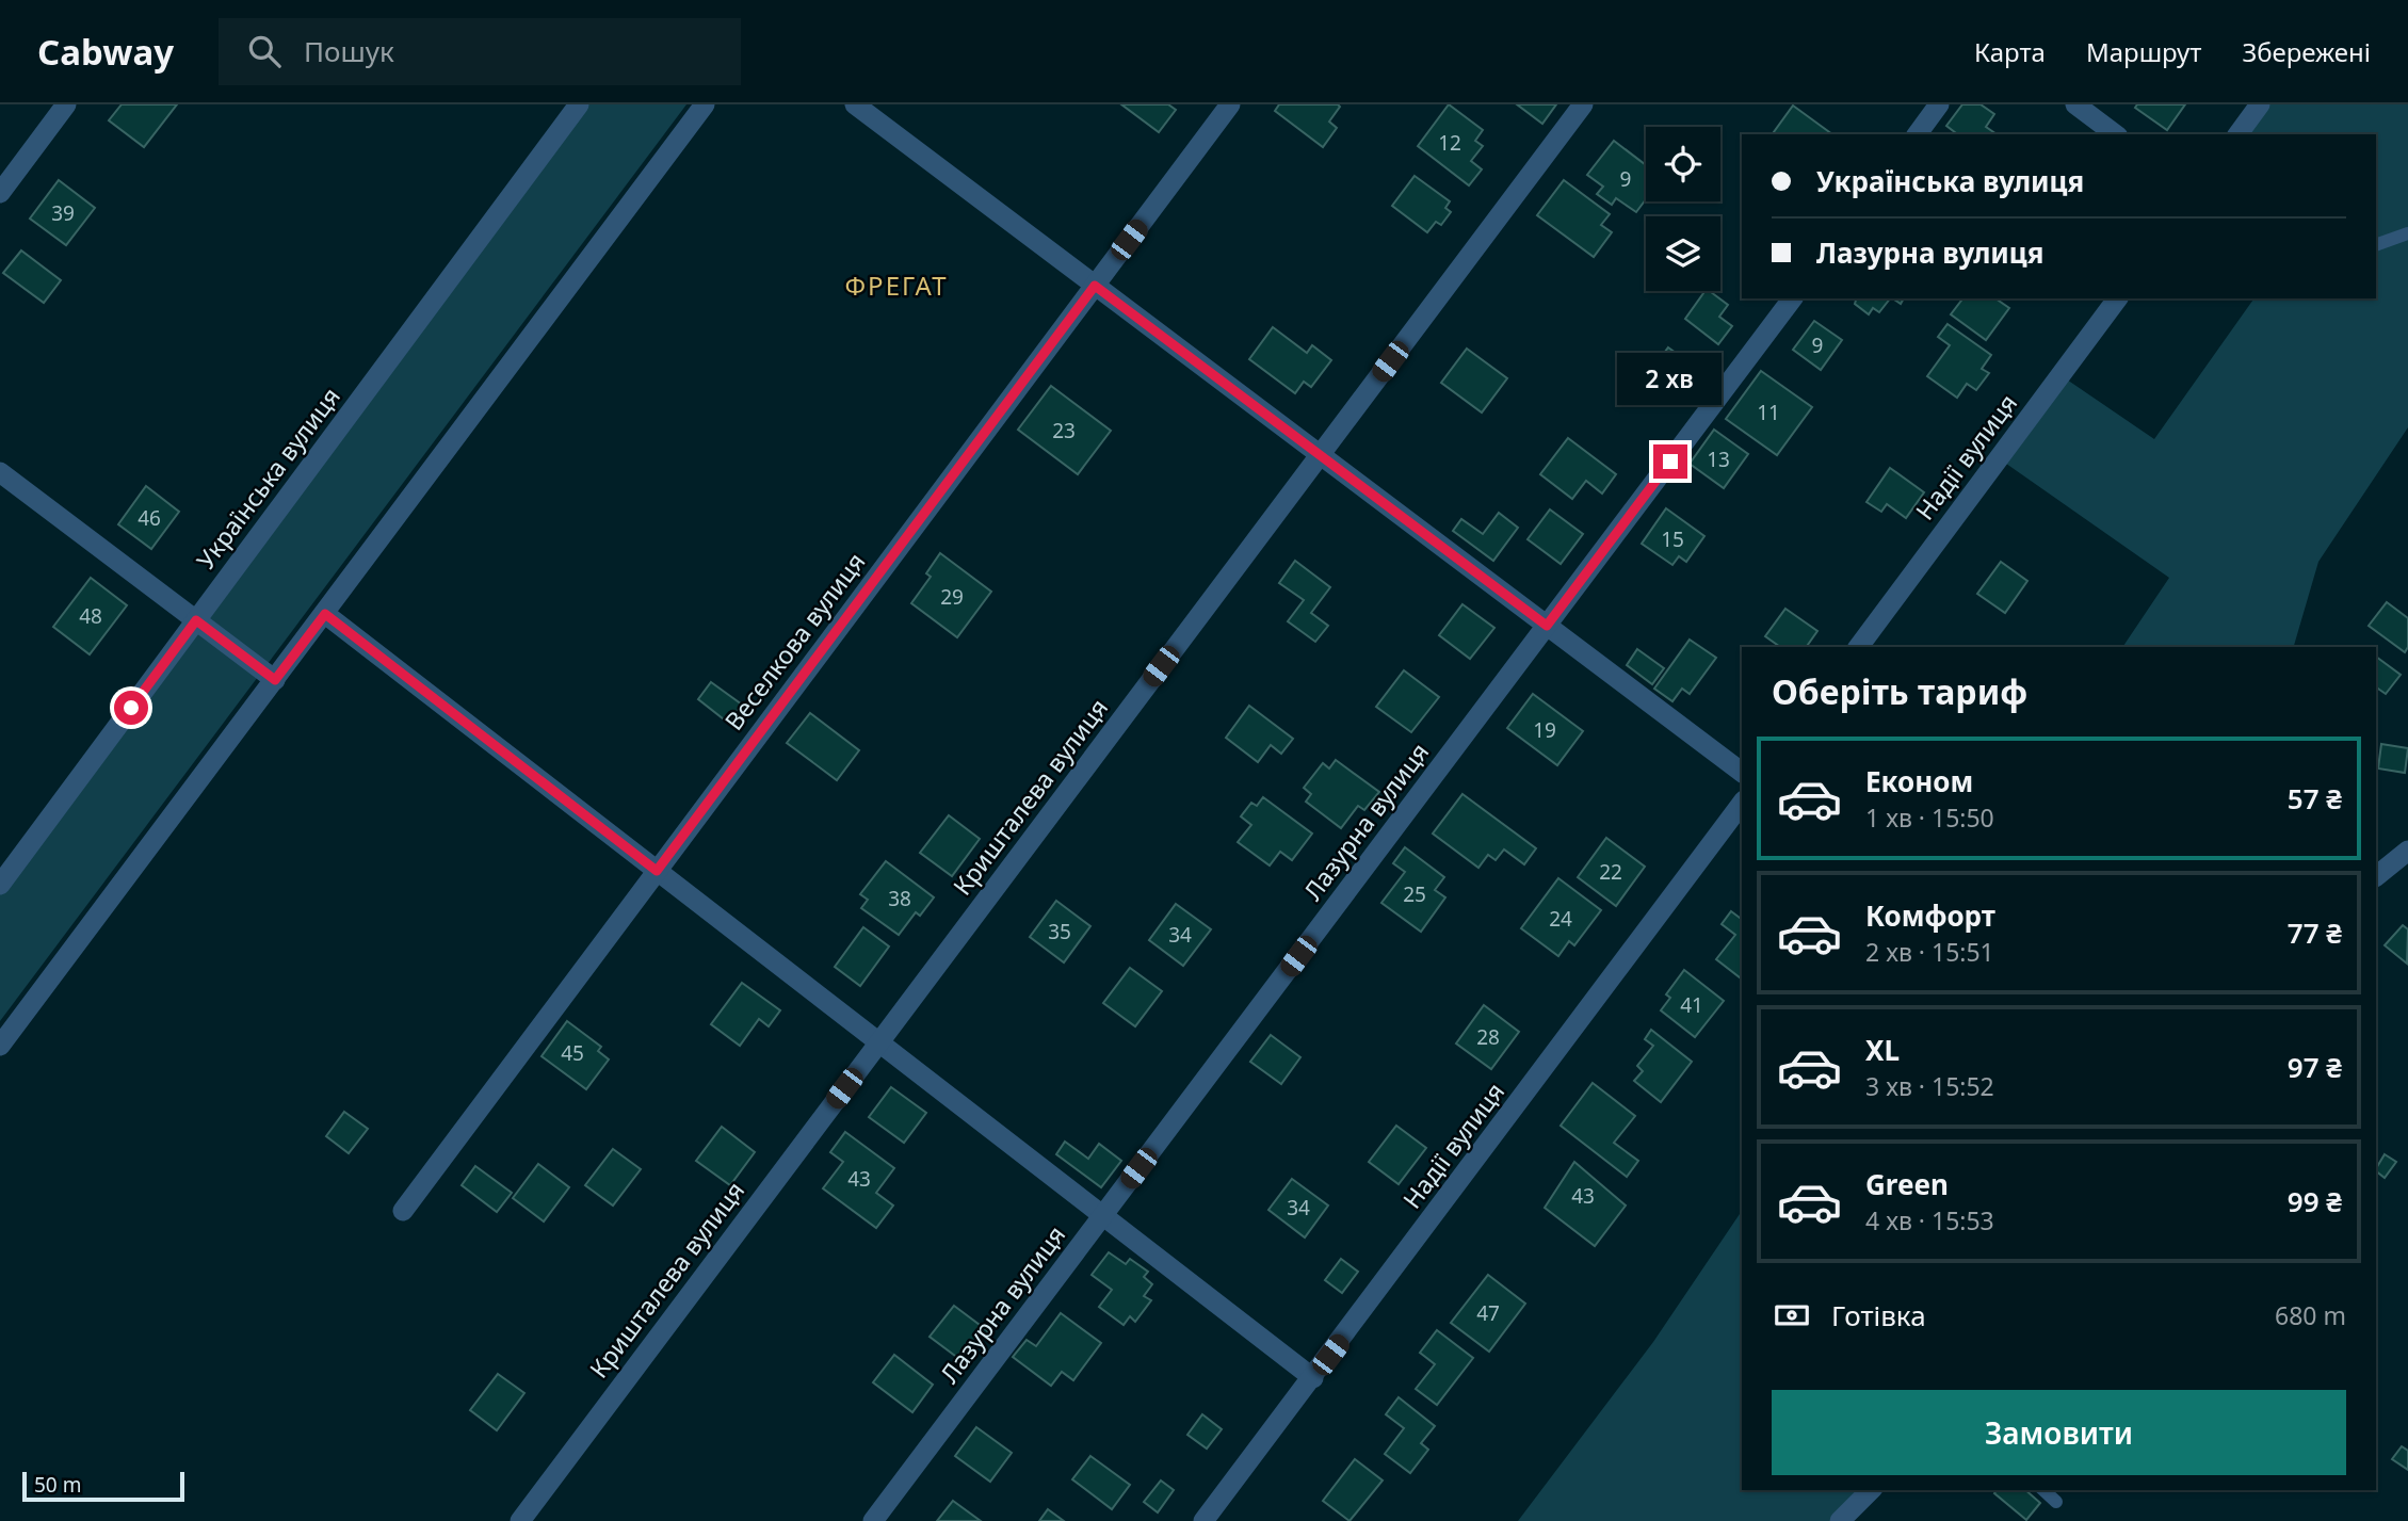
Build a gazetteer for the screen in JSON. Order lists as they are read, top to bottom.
{
  "streets": {
    "street": [
      "Надії вулиця",
      "Українська вулиця",
      "Веселкова вулиця",
      "Кришталева вулиця",
      "Лазурна вулиця"
    ]
  },
  "districts": ["ФРЕГАТ"],
  "house_numbers": [
    "12",
    "9",
    "39",
    "9",
    "11",
    "23",
    "13",
    "46",
    "15",
    "29",
    "48",
    "19",
    "22",
    "25",
    "38",
    "24",
    "35",
    "34",
    "41",
    "28",
    "45",
    "43",
    "43",
    "34",
    "47"
  ],
  "scale_bar": "50 m",
  "page": {
    "header": "Cabway",
    "search": "Пошук",
    "nav": ["Карта", "Маршрут", "Збережені"],
    "banner": ["Українська вулиця", "Лазурна вулиця"],
    "bubble": "2 хв",
    "heading": "Оберіть тариф",
    "list": [
      {
        "name": "Економ",
        "note": "1 хв · 15:50",
        "value": "57 ₴"
      },
      {
        "name": "Комфорт",
        "note": "2 хв · 15:51",
        "value": "77 ₴"
      },
      {
        "name": "XL",
        "note": "3 хв · 15:52",
        "value": "97 ₴"
      },
      {
        "name": "Green",
        "note": "4 хв · 15:53",
        "value": "99 ₴"
      }
    ],
    "pay": ["Готівка", "680 m"],
    "buttons": "Замовити",
    "scale": "50 m"
  }
}
